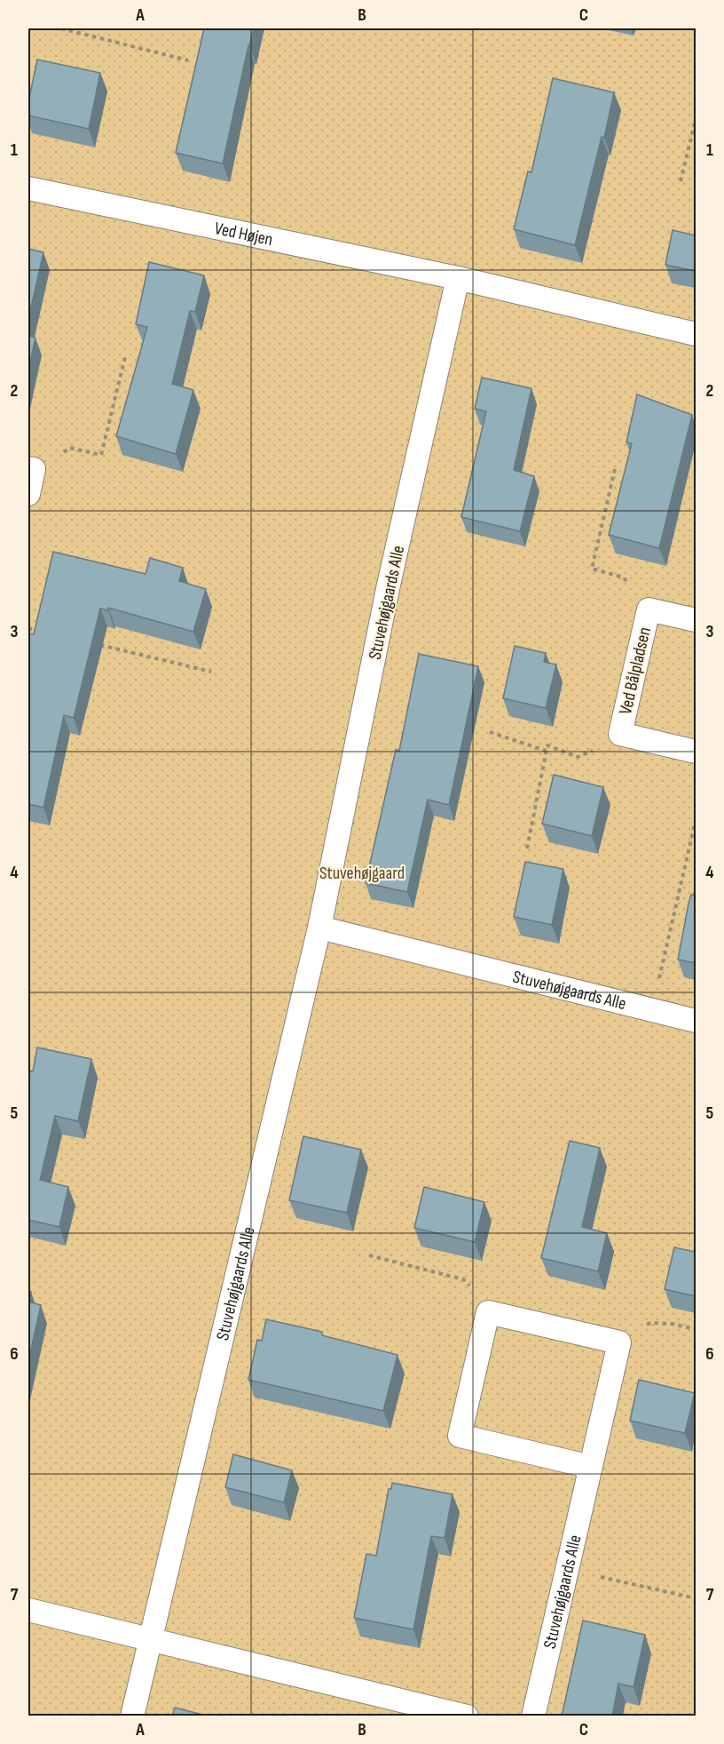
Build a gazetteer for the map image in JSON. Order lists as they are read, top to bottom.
{
  "streets": {
    "lane": ["Ved Højen", "Stuvehøjgaards Alle", "Ved Bålpladsen"]
  },
  "crossings": [
    ["Ved Højen", "Stuvehøjgaards Alle"]
  ],
  "parks": ["Stuvehøjgaard"],
  "grid": {
    "columns": ["A", "B", "C"],
    "rows": [
      "1",
      "2",
      "3",
      "4",
      "5",
      "6",
      "7"
    ]
  }
}
